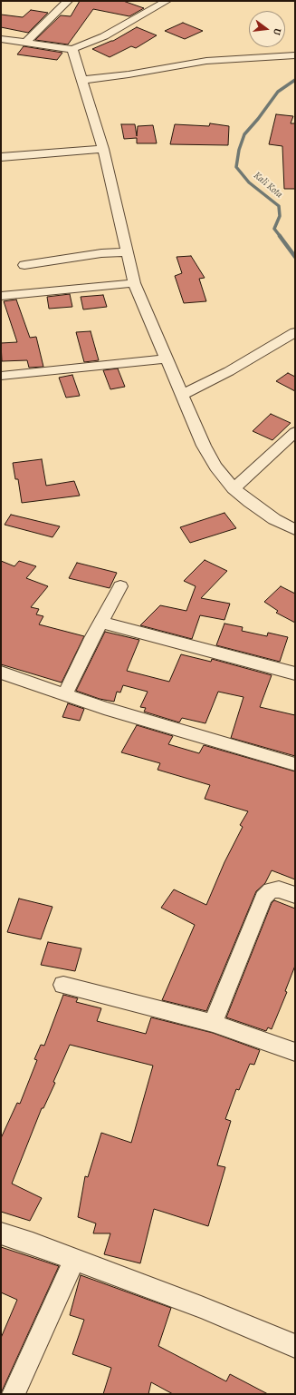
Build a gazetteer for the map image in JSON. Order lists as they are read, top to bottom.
{
  "water": ["Kali Kota"],
  "north": "right"
}
